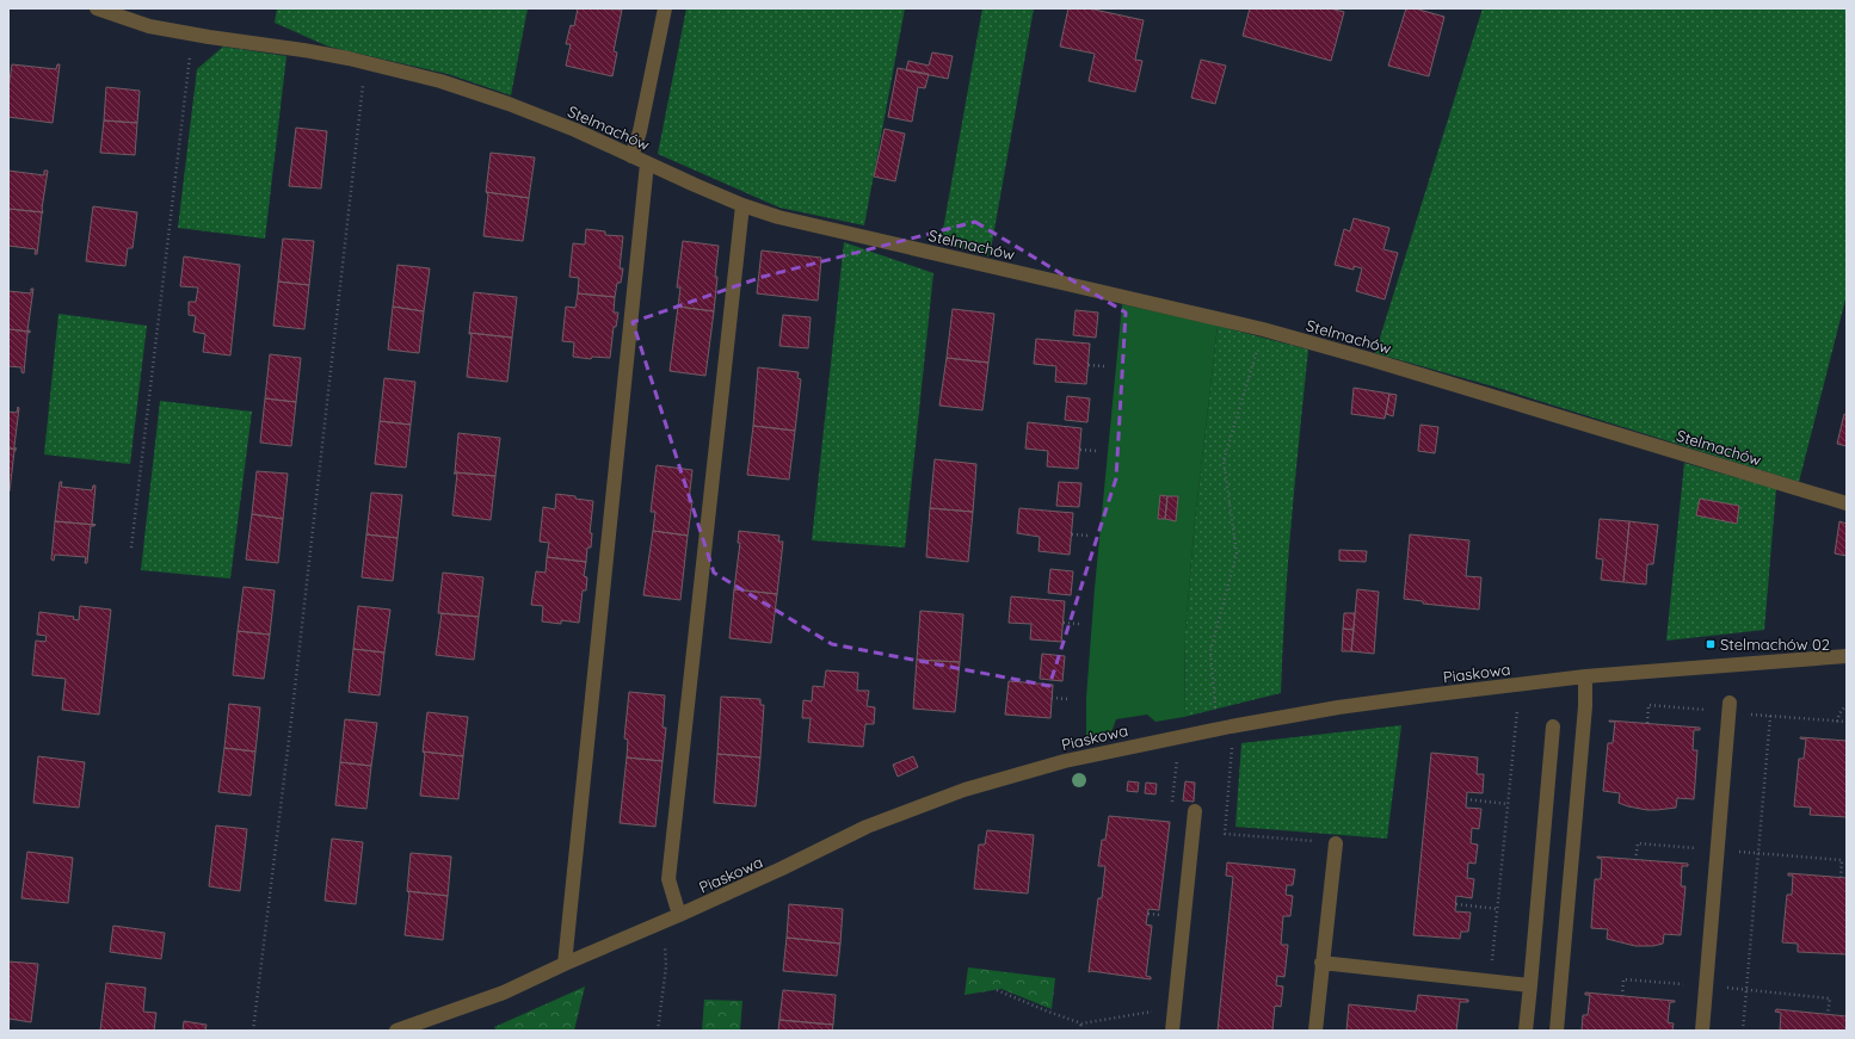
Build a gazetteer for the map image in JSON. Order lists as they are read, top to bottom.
{
  "streets": {
    "street": ["Stelmachów", "Piaskowa"]
  },
  "places": {
    "transit": ["Stelmachów 02"]
  }
}
